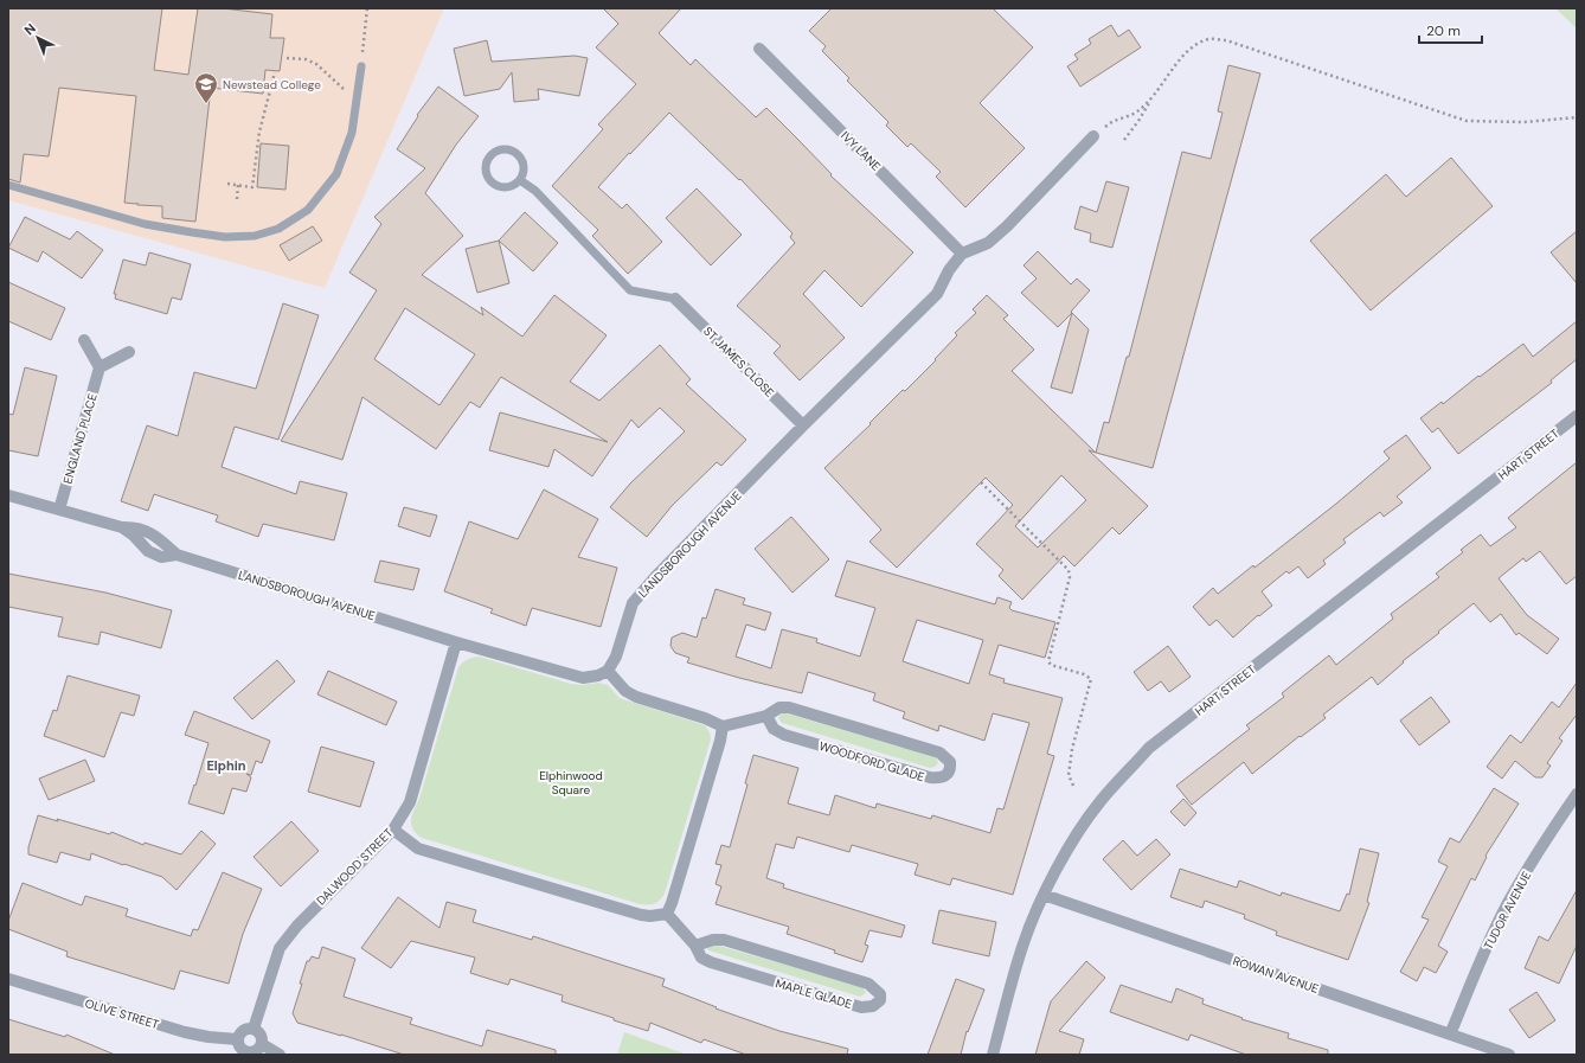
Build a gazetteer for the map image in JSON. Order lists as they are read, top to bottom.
{
  "streets": {
    "street": [
      "IVY LANE",
      "ST JAMES CLOSE",
      "ENGLAND PLACE",
      "HART STREET",
      "LANDSBOROUGH AVENUE",
      "WOODFORD GLADE",
      "DALWOOD STREET",
      "TUDOR AVENUE",
      "ROWAN AVENUE",
      "MAPLE GLADE",
      "OLIVE STREET"
    ]
  },
  "crossings": [
    ["IVY LANE", "LANDSBOROUGH AVENUE"],
    ["ST JAMES CLOSE", "LANDSBOROUGH AVENUE"],
    ["ENGLAND PLACE", "LANDSBOROUGH AVENUE"],
    ["HART STREET", "ROWAN AVENUE"],
    ["LANDSBOROUGH AVENUE", "DALWOOD STREET"],
    ["DALWOOD STREET", "OLIVE STREET"],
    ["TUDOR AVENUE", "ROWAN AVENUE"]
  ],
  "districts": ["Elphin"],
  "parks": ["Elphinwood Square"],
  "places": {
    "school or university": ["Newstead College"]
  },
  "scale_bar": "20 m",
  "north": "top left"
}
